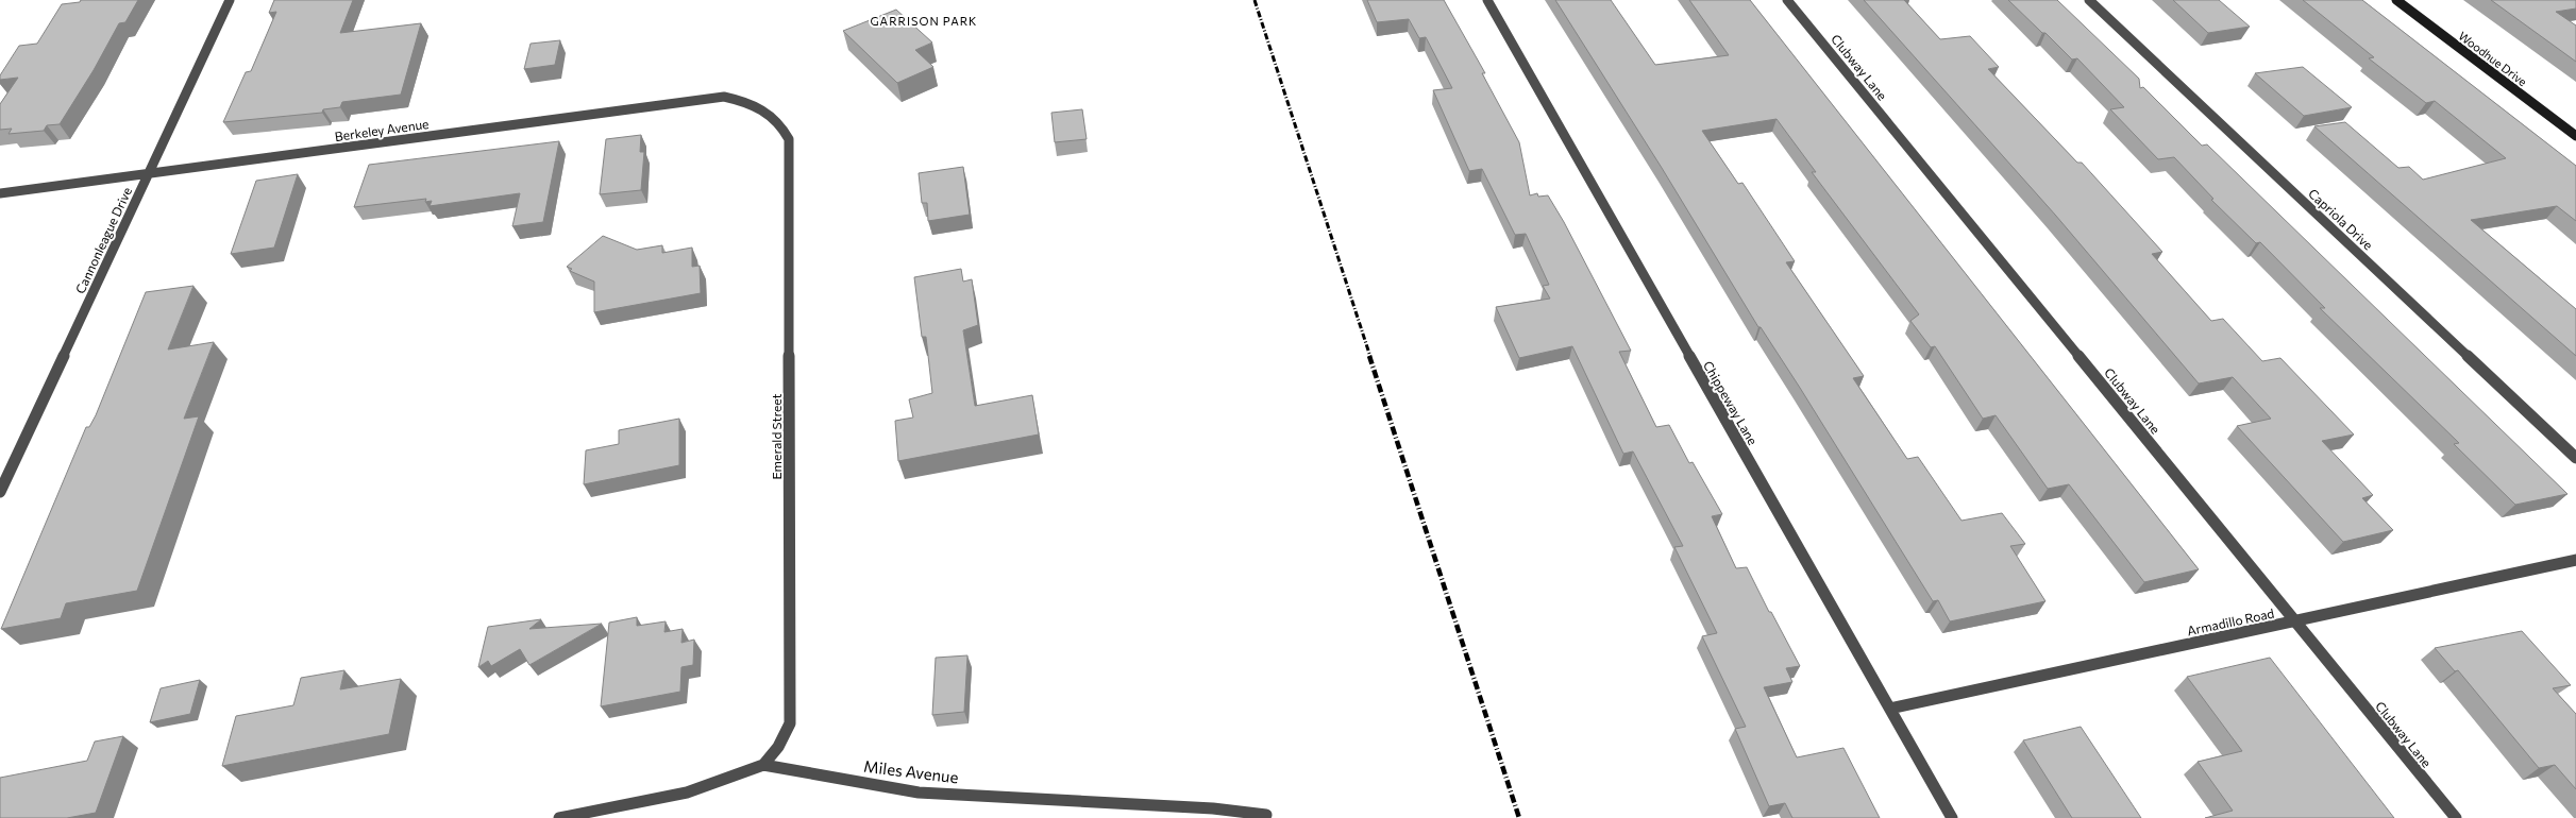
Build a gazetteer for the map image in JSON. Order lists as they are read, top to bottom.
{
  "streets": {
    "street": [
      "Woodhue Drive",
      "Clubway Lane",
      "Berkeley Avenue",
      "Capriola Drive",
      "Cannonleague Drive",
      "Chippeway Lane",
      "Emerald Street",
      "Armadillo Road",
      "Miles Avenue"
    ]
  },
  "crossings": [
    ["Clubway Lane", "Armadillo Road"],
    ["Berkeley Avenue", "Cannonleague Drive"],
    ["Berkeley Avenue", "Emerald Street"],
    ["Chippeway Lane", "Armadillo Road"],
    ["Emerald Street", "Miles Avenue"]
  ],
  "districts": ["GARRISON PARK"]
}
